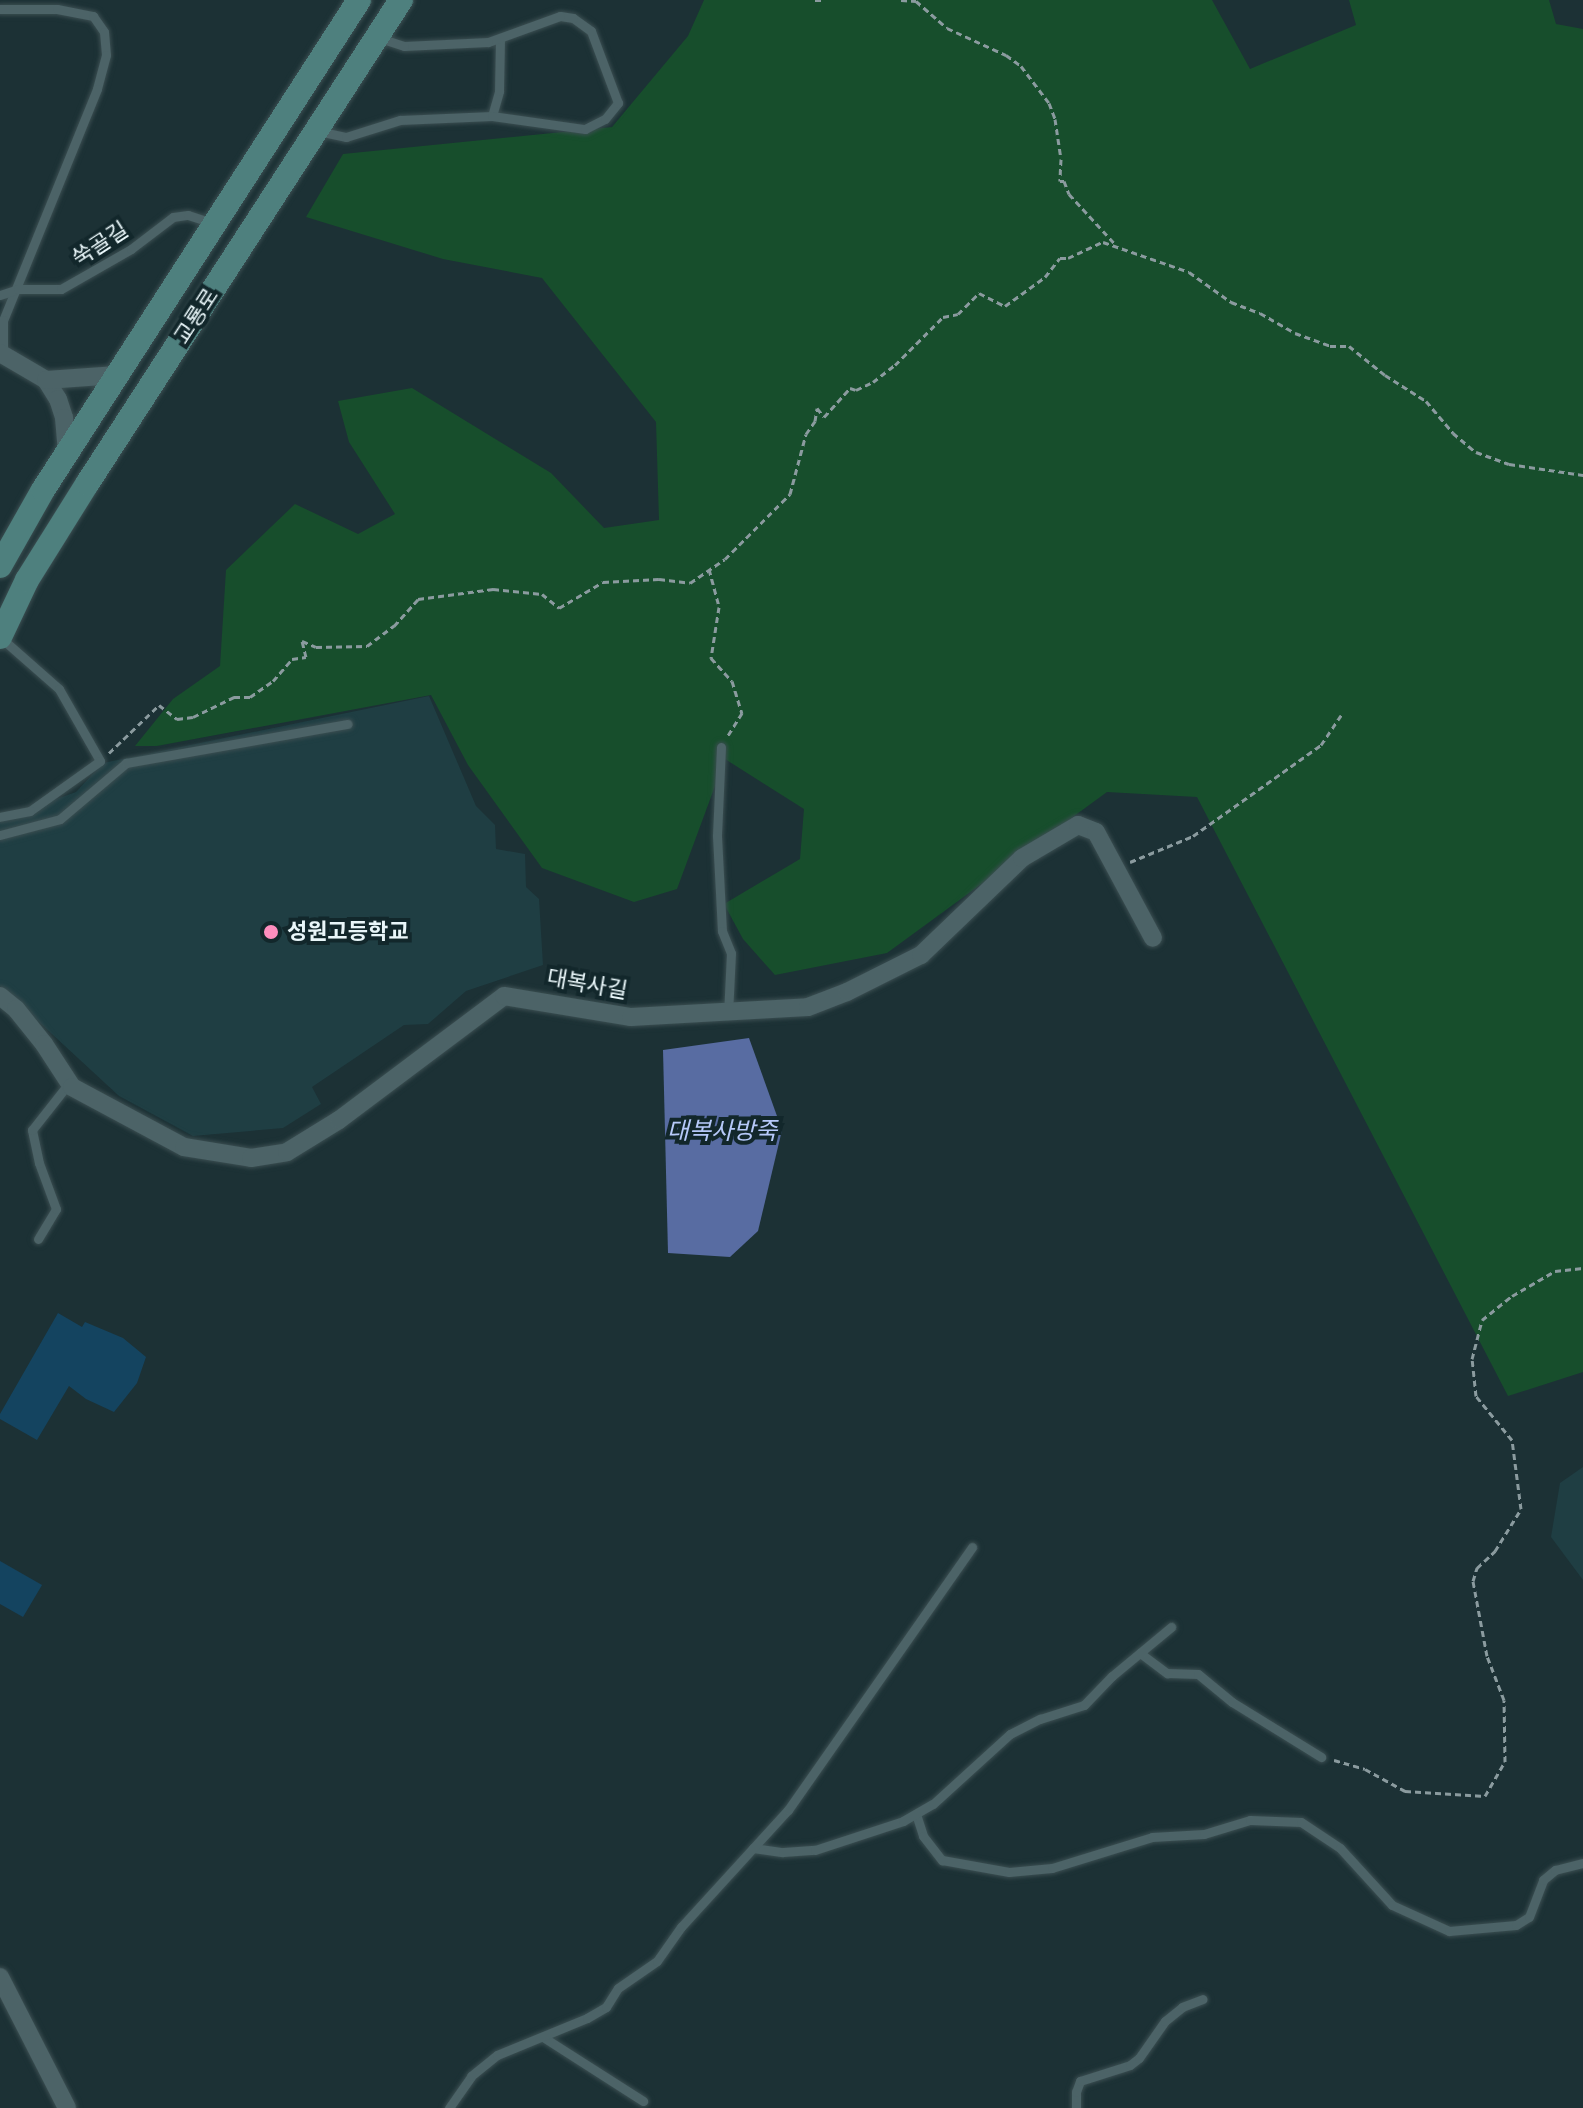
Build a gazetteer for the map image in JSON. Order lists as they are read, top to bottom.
{
  "streets": {
    "street": ["교룡로", "대복사길"],
    "lane": ["쑥골길"]
  },
  "crossings": [
    ["쑥골길", "교룡로"]
  ],
  "water": ["대복사방죽"],
  "places": ["성원고등학교"]
}
